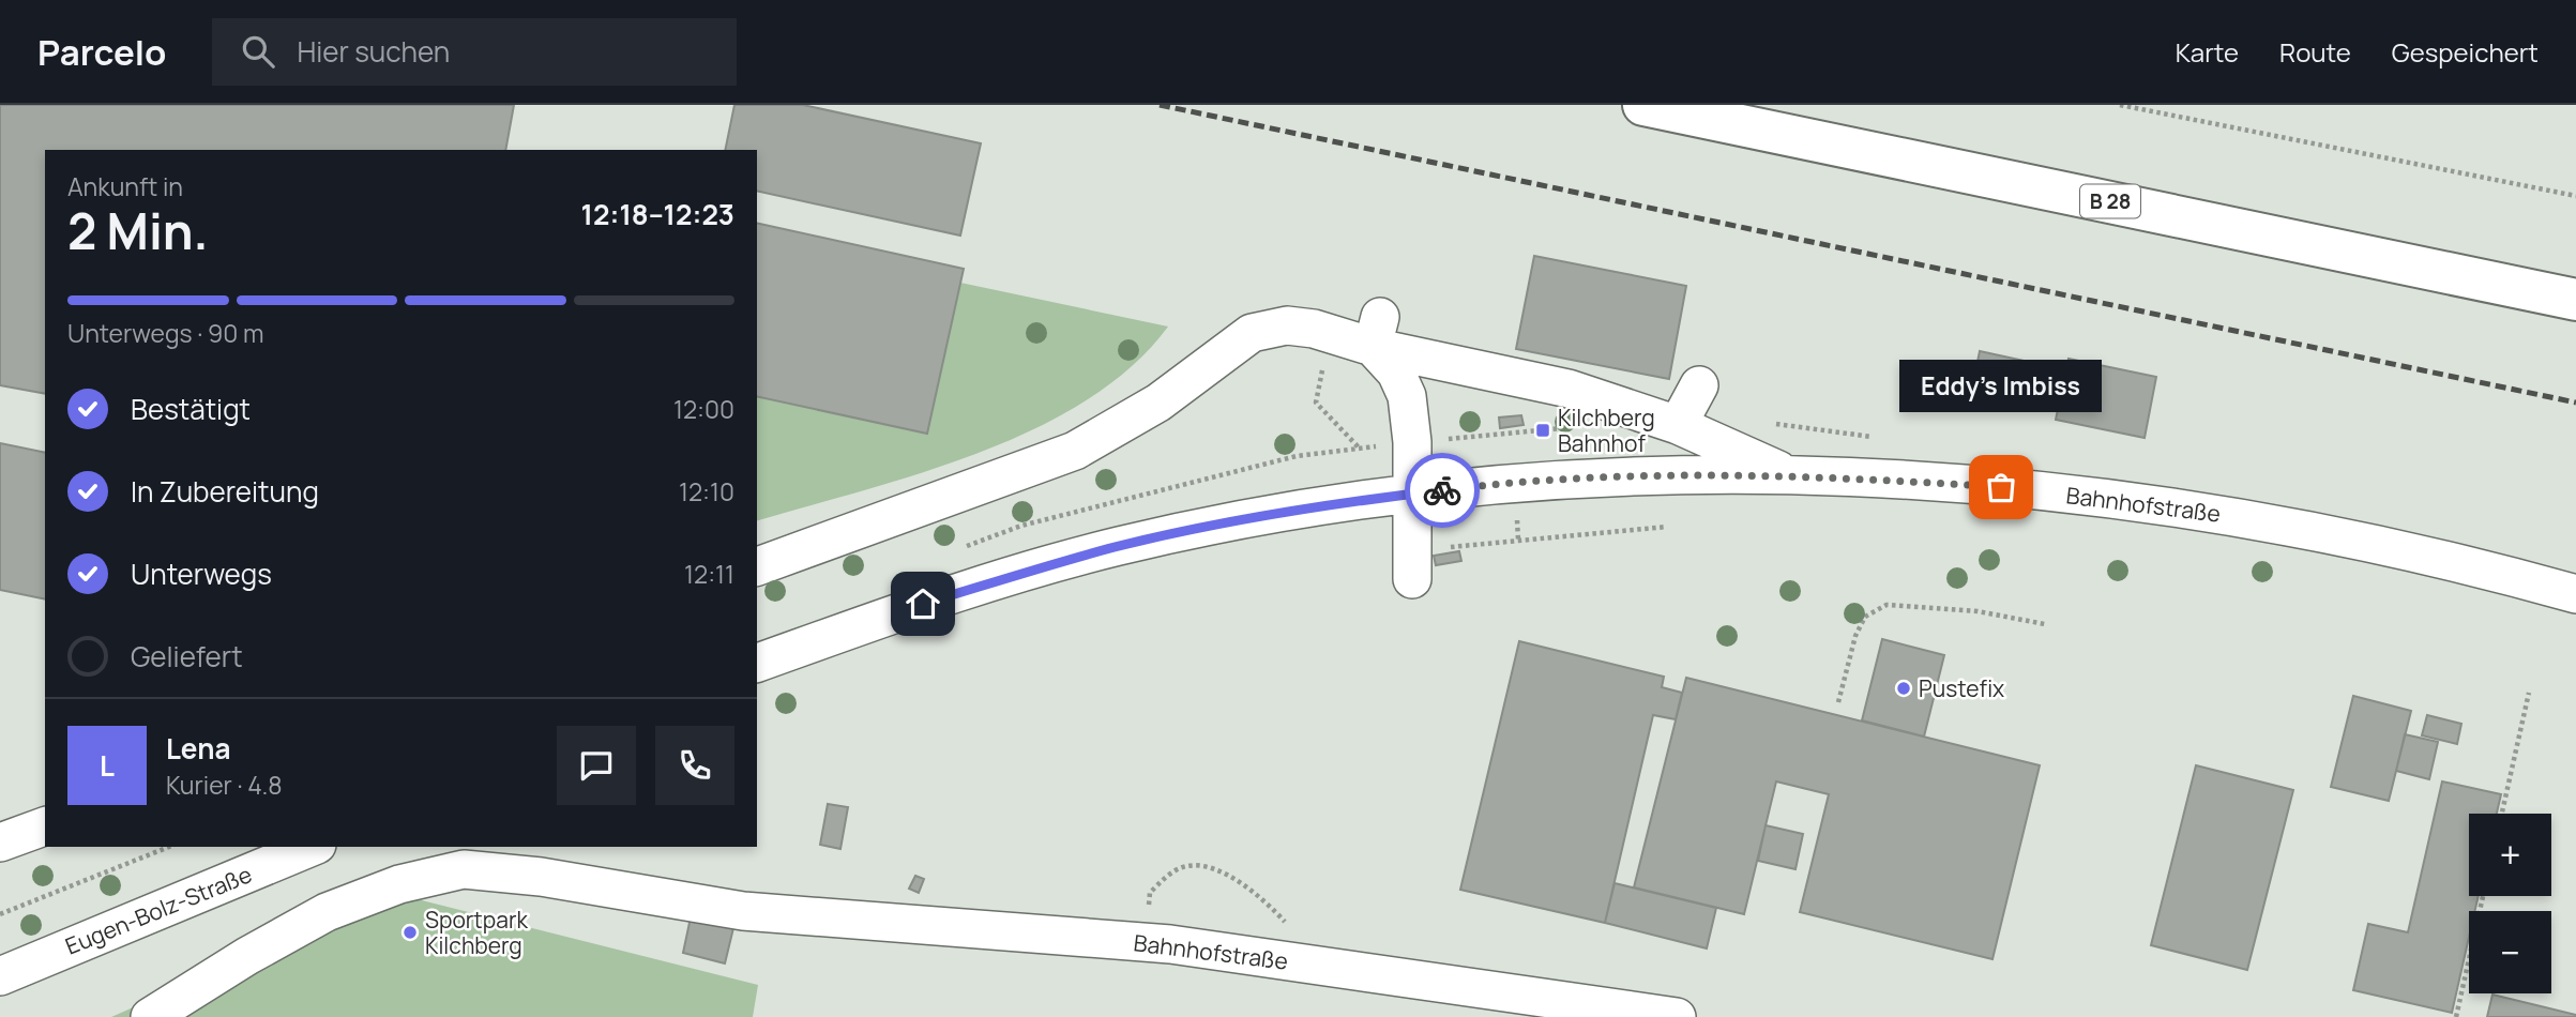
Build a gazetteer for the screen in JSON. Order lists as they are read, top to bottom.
{
  "streets": {
    "main road": ["B 28"],
    "street": ["Bahnhofstraße", "Eugen-Bolz-Straße"]
  },
  "places": {
    "transit": ["Kilchberg Bahnhof"],
    "other": ["Eddy's Imbiss", "Pustefix", "Sportpark Kilchberg"]
  },
  "page": {
    "header": "Parcelo",
    "search": "Hier suchen",
    "nav": ["Karte", "Route", "Gespeichert"],
    "heading": ["2 Min.", "Ankunft in", "12:18–12:23"],
    "panel": ["Lena", "Kurier · 4.8"],
    "bar": "Unterwegs · 90 m",
    "bubble": "Eddy's Imbiss",
    "list": [
      ["Bestätigt", "12:00"],
      ["In Zubereitung", "12:10"],
      ["Unterwegs", "12:11"],
      "Geliefert"
    ],
    "round": "L",
    "map_buttons": ["+", "−"]
  }
}
